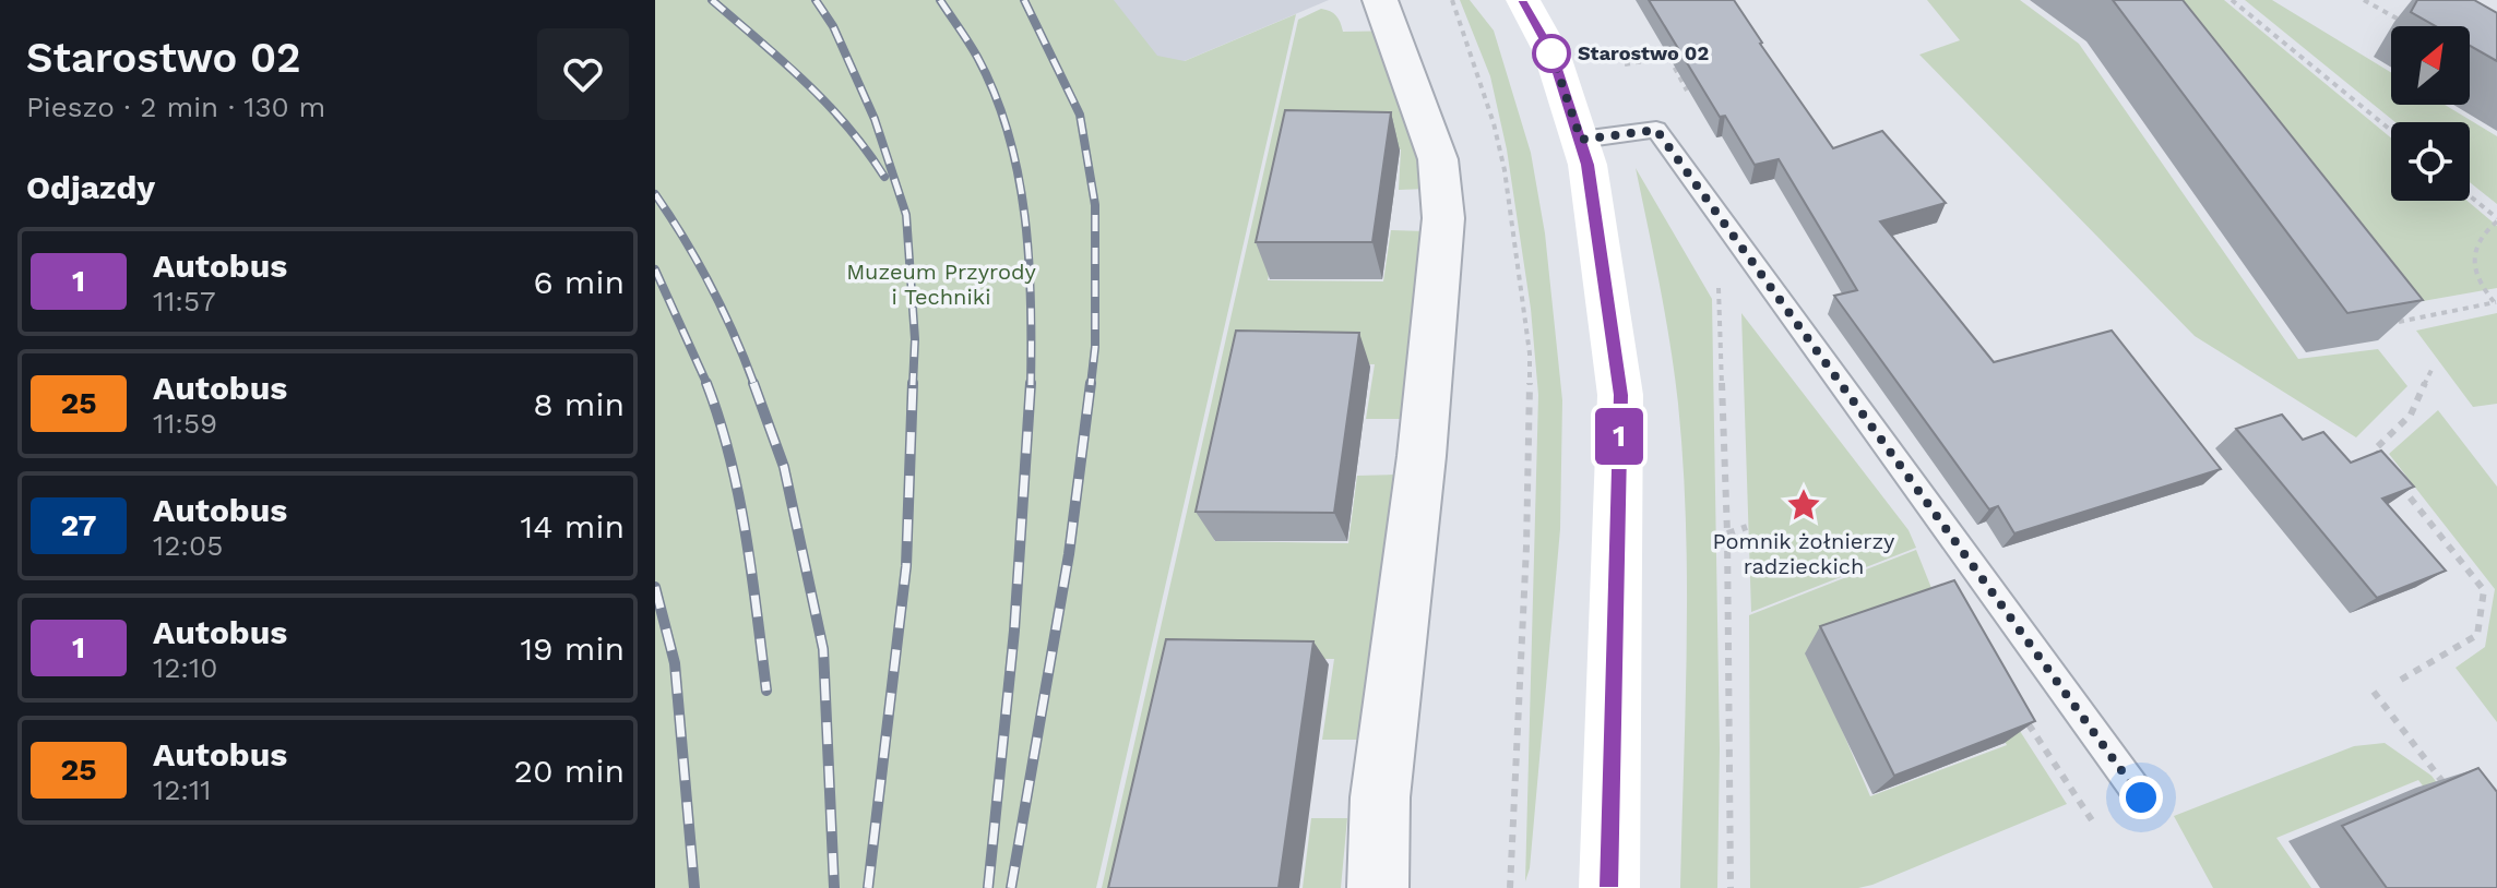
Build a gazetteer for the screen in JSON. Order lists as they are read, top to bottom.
{
  "parks": ["Muzeum Przyrody i Techniki"],
  "places": {
    "other": ["Starostwo 02"],
    "place": ["Pomnik żołnierzy radzieckich"]
  },
  "lines": ["bus line 1"],
  "north": "top right",
  "page": {
    "heading": [
      ["Starostwo 02", "Pieszo · 2 min · 130 m"],
      "Odjazdy"
    ],
    "on_map": "1",
    "list": [
      {
        "mark": "1",
        "name": "Autobus",
        "note": "11:57",
        "value": "6 min"
      },
      {
        "mark": "25",
        "name": "Autobus",
        "note": "11:59",
        "value": "8 min"
      },
      {
        "mark": "27",
        "name": "Autobus",
        "note": "12:05",
        "value": "14 min"
      },
      {
        "mark": "1",
        "name": "Autobus",
        "note": "12:10",
        "value": "19 min"
      },
      {
        "mark": "25",
        "name": "Autobus",
        "note": "12:11",
        "value": "20 min"
      }
    ]
  }
}
